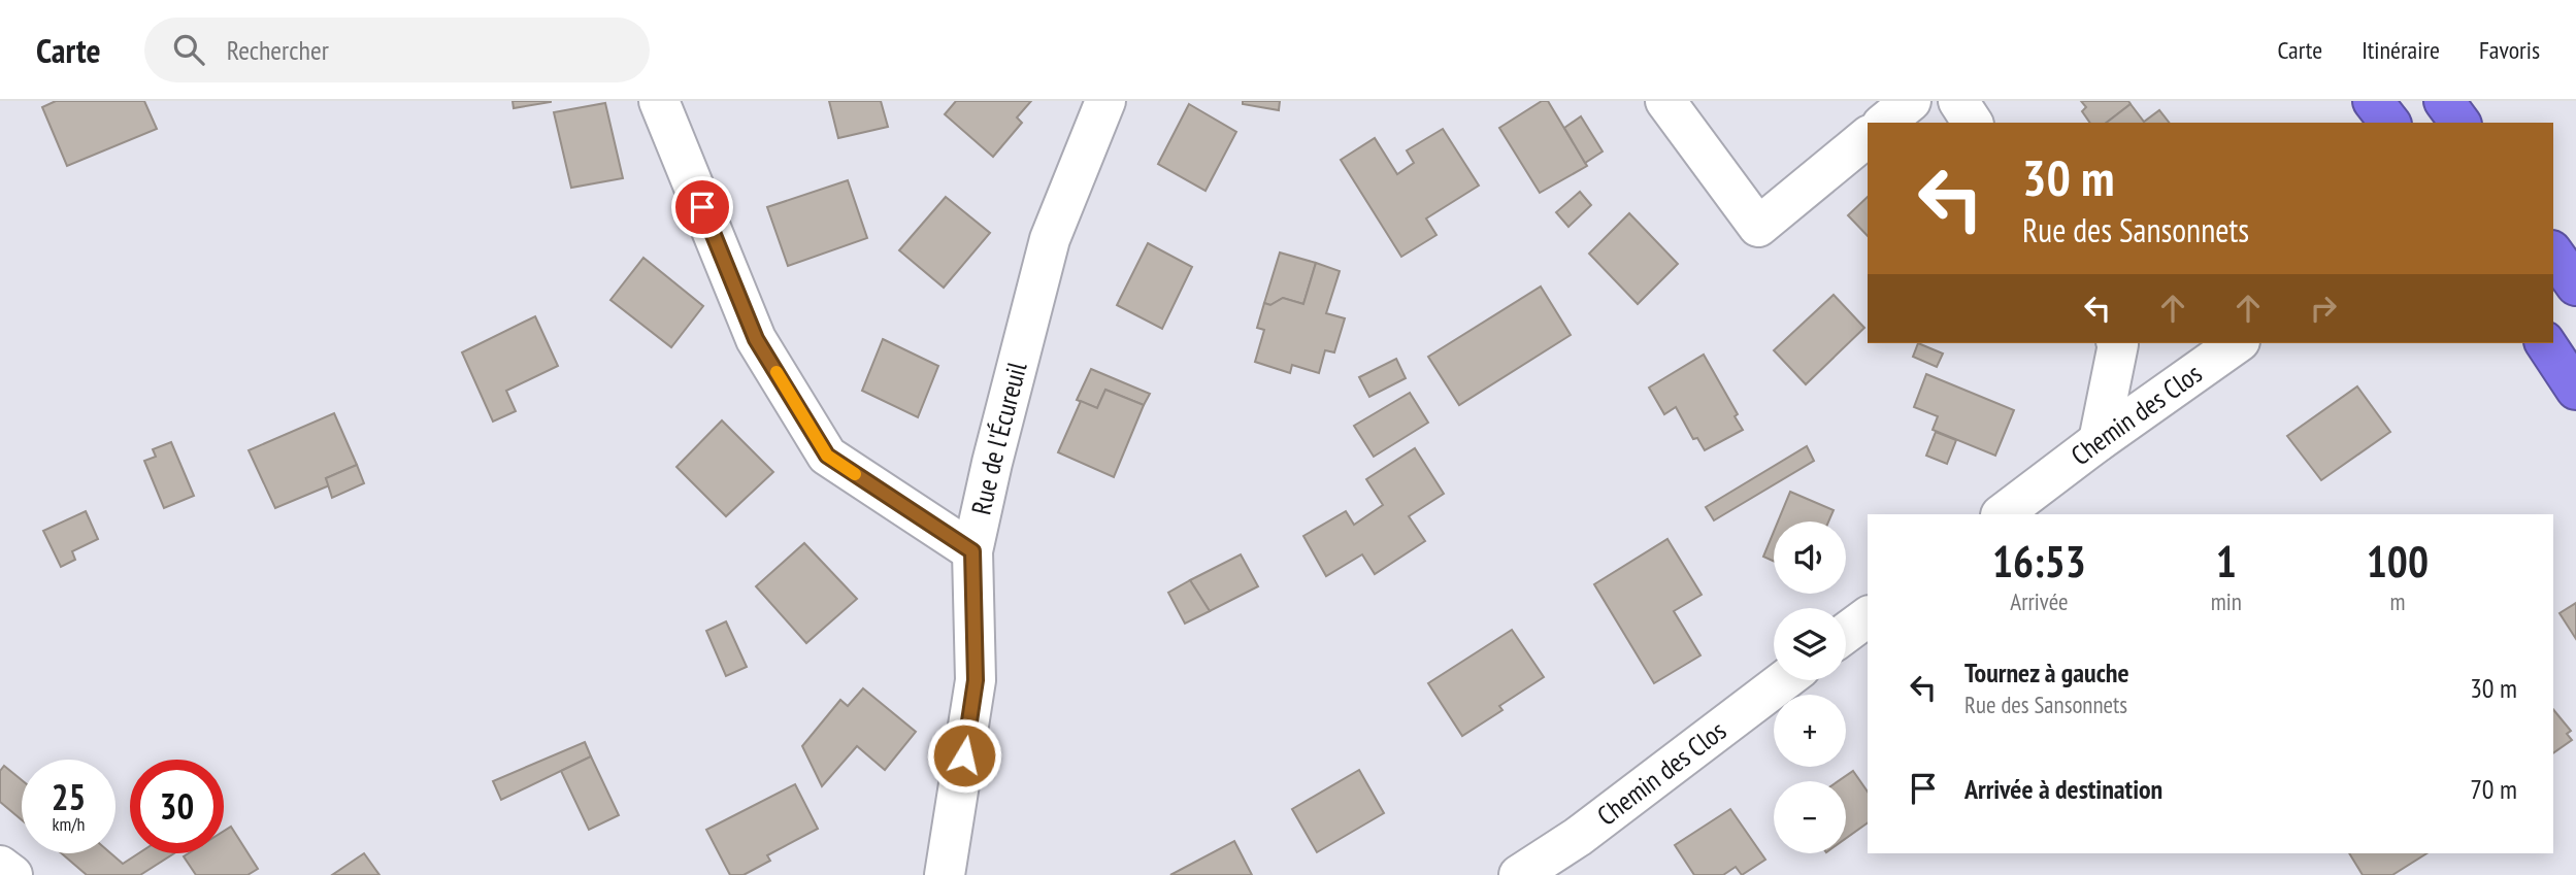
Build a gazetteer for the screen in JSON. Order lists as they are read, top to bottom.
{
  "streets": {
    "street": ["Chemin des Clos", "Rue de l'Écureuil"]
  },
  "page": {
    "header": "Carte",
    "search": "Rechercher",
    "nav": ["Carte", "Itinéraire", "Favoris"],
    "turn": ["30 m", "Rue des Sansonnets"],
    "eta": [
      "16:53",
      "Arrivée",
      "1",
      "min",
      "100",
      "m"
    ],
    "map_buttons": ["+", "−"],
    "list": [
      {
        "name": "Tournez à gauche",
        "note": "Rue des Sansonnets",
        "value": "30 m"
      },
      {
        "name": "Arrivée à destination",
        "value": "70 m"
      }
    ],
    "speed": "25 km/h",
    "limit": "30"
  }
}
